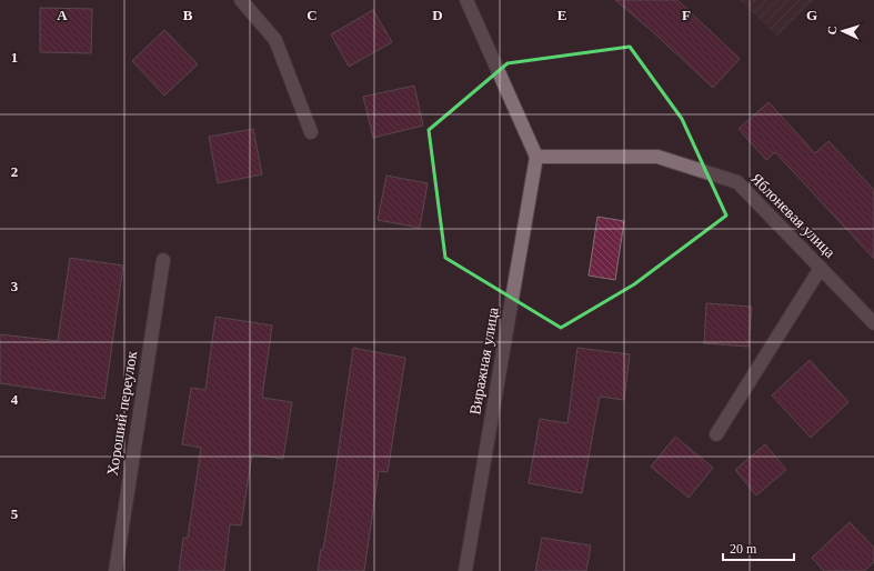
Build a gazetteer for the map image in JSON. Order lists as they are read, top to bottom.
{
  "streets": {
    "street": ["Яблоневая улица", "Виражная улица", "Хороший переулок"]
  },
  "crossings": [
    ["Яблоневая улица", "Виражная улица"]
  ],
  "scale_bar": "20 m",
  "north": "left",
  "grid": {
    "columns": [
      "A",
      "B",
      "C",
      "D",
      "E",
      "F",
      "G"
    ],
    "rows": [
      "1",
      "2",
      "3",
      "4",
      "5"
    ]
  }
}
